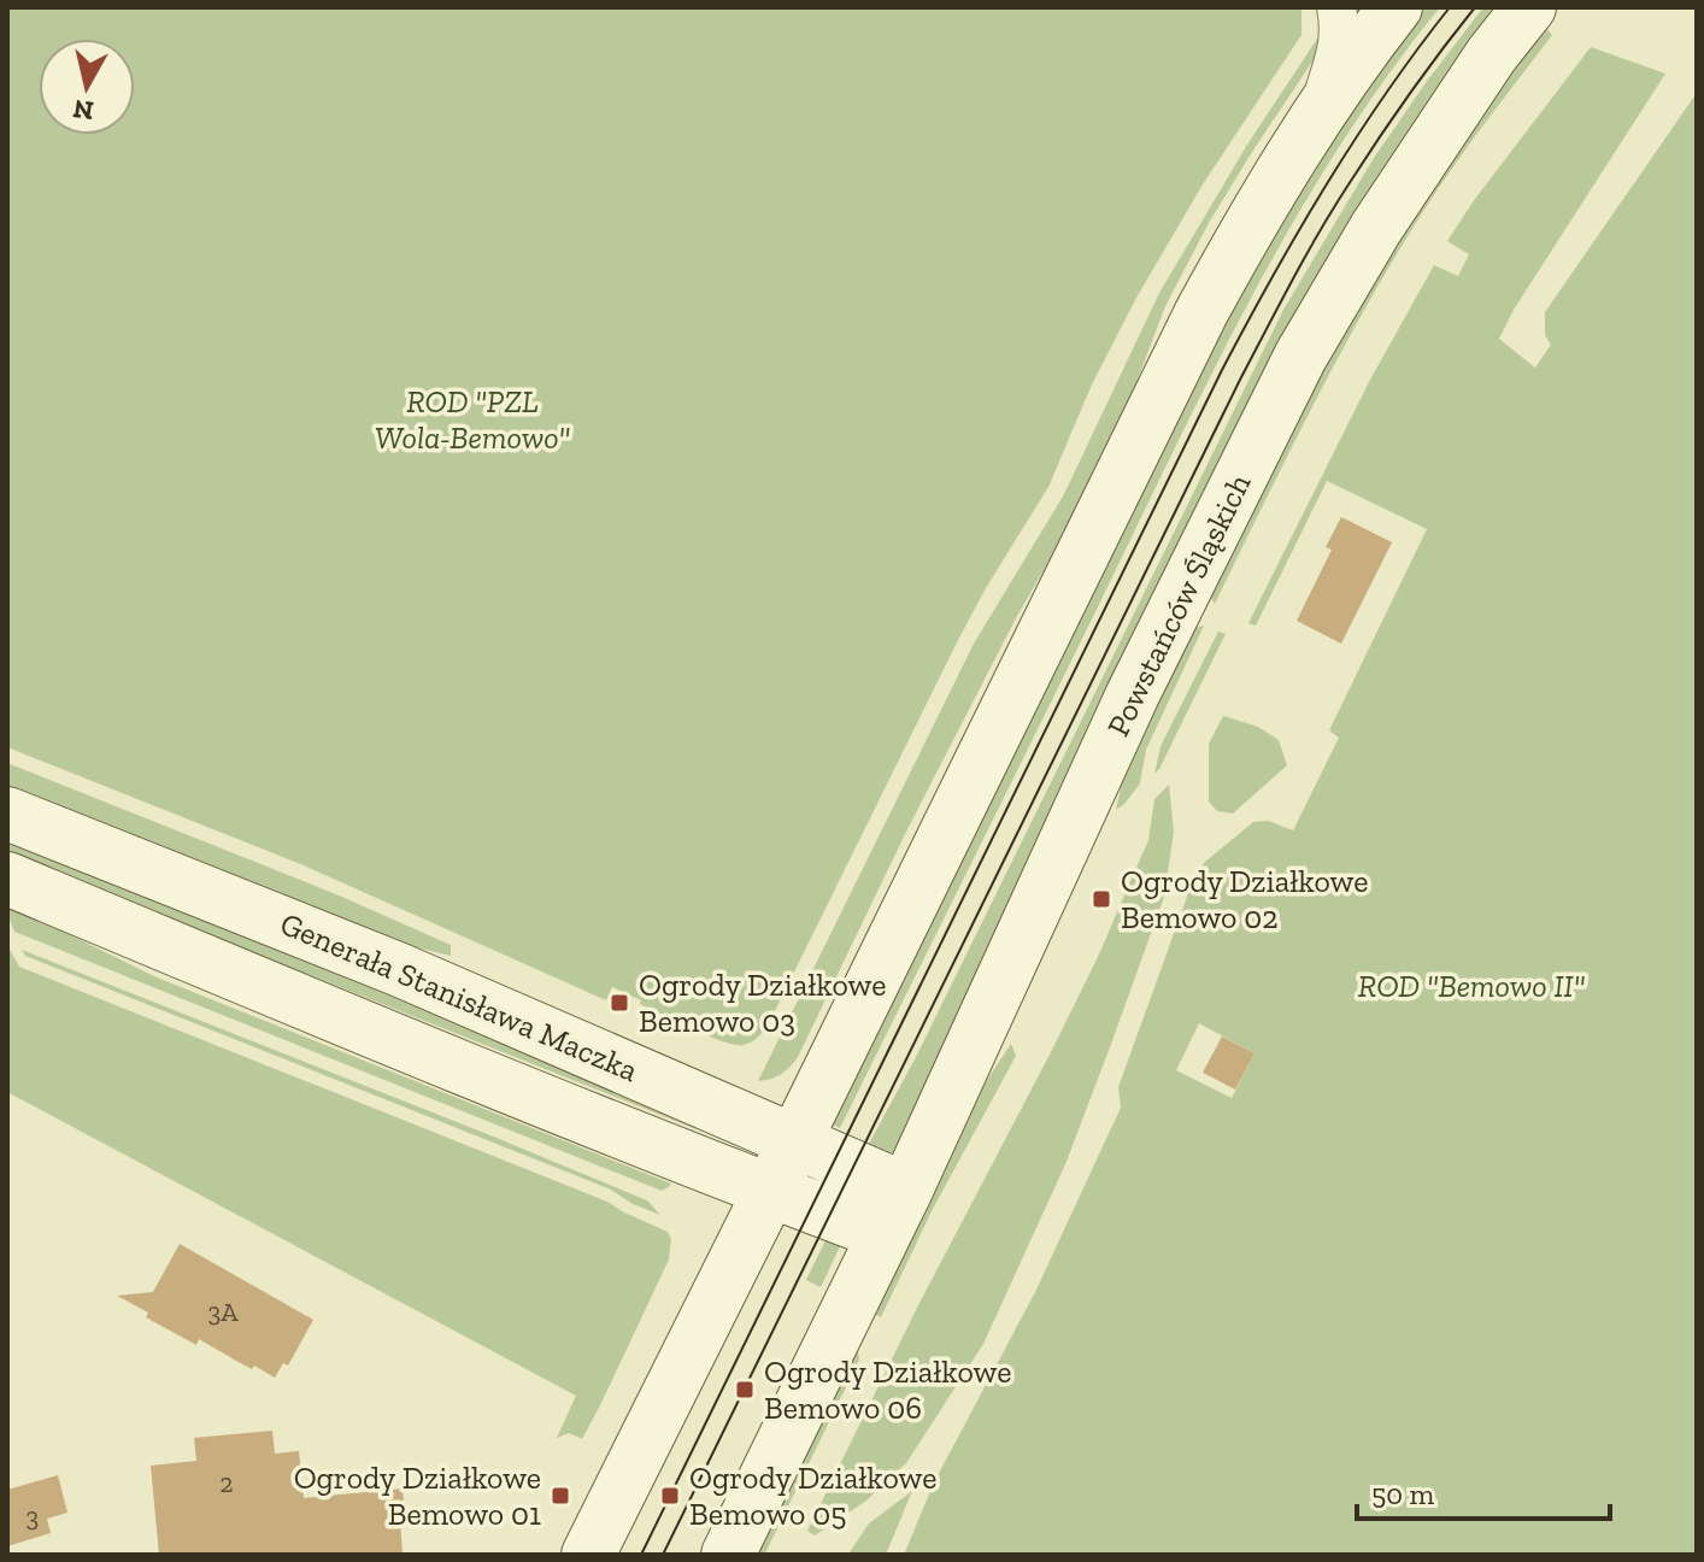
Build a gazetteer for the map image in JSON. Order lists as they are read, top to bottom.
{
  "streets": {
    "main road": ["Powstańców Śląskich", "Generała Stanisława Maczka"]
  },
  "crossings": [
    ["Powstańców Śląskich", "Generała Stanisława Maczka"]
  ],
  "parks": ["ROD \"PZL Wola-Bemowo\"", "ROD \"Bemowo II\""],
  "places": {
    "transit": [
      "Ogrody Działkowe Bemowo 02",
      "Ogrody Działkowe Bemowo 03",
      "Ogrody Działkowe Bemowo 06",
      "Ogrody Działkowe Bemowo 01",
      "Ogrody Działkowe Bemowo 05"
    ]
  },
  "house_numbers": ["3A", "2", "3"],
  "scale_bar": "50 m",
  "north": "bottom"
}
